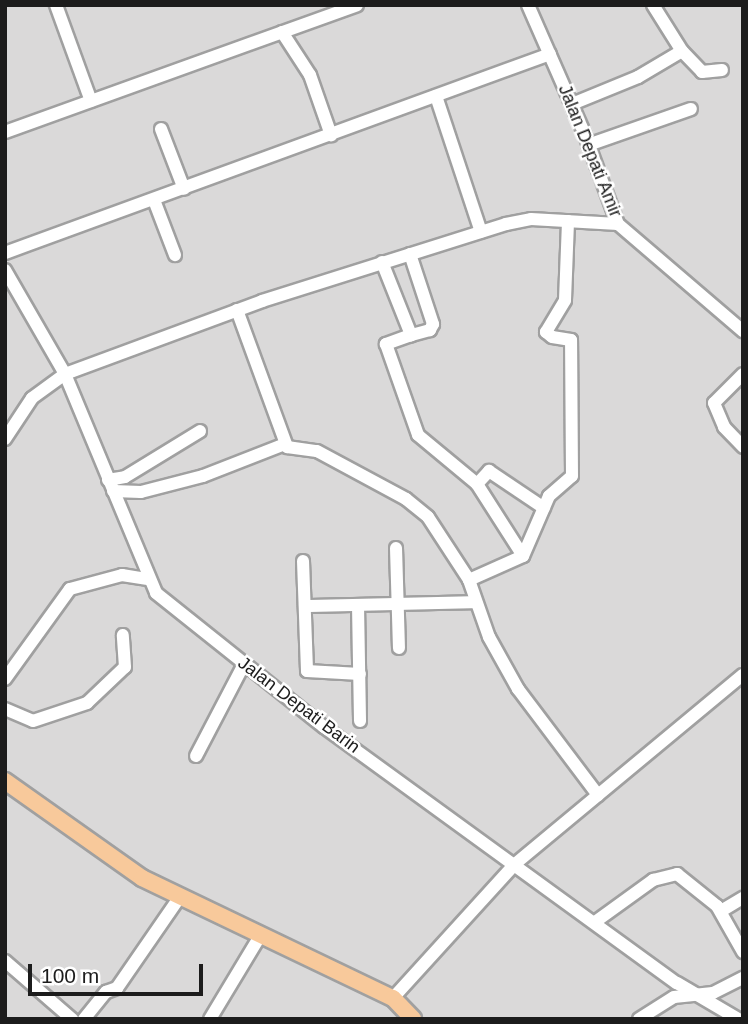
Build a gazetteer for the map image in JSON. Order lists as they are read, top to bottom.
{
  "streets": {
    "street": ["Jalan Depati Amir", "Jalan Depati Barin"]
  },
  "scale_bar": "100 m"
}
